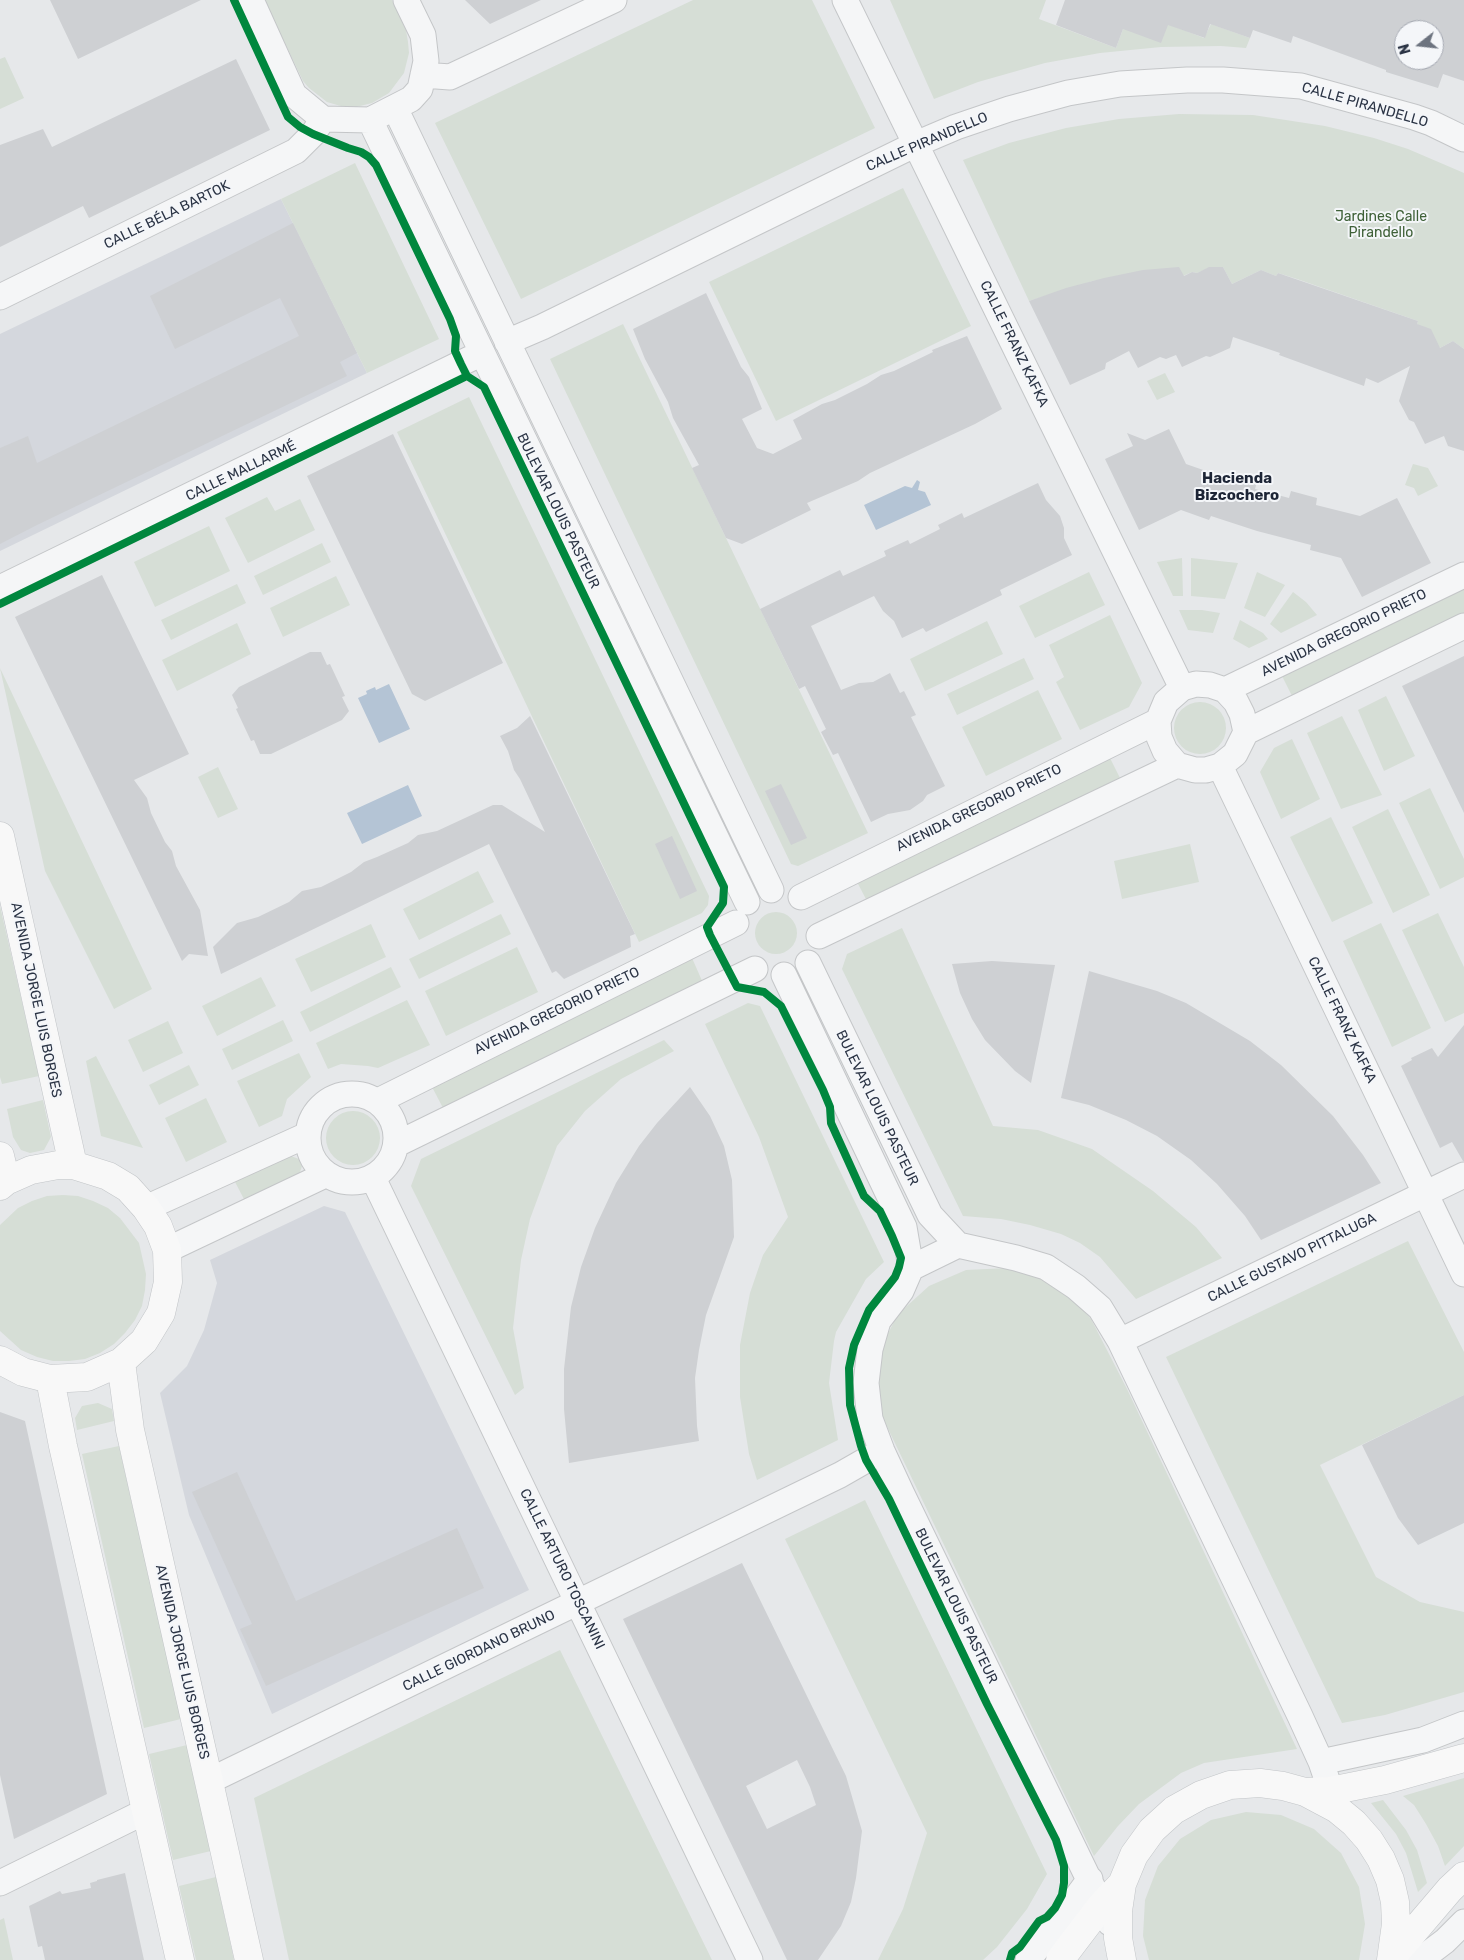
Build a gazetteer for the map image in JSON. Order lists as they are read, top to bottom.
{
  "streets": {
    "main road": ["AVENIDA JORGE LUIS BORGES"],
    "street": [
      "CALLE PIRANDELLO",
      "CALLE BÉLA BARTOK",
      "CALLE FRANZ KAFKA",
      "CALLE MALLARMÉ",
      "BULEVAR LOUIS PASTEUR",
      "AVENIDA GREGORIO PRIETO",
      "CALLE GUSTAVO PITTALUGA",
      "CALLE ARTURO TOSCANINI",
      "CALLE GIORDANO BRUNO"
    ]
  },
  "crossings": [
    ["CALLE PIRANDELLO", "CALLE FRANZ KAFKA"],
    ["CALLE PIRANDELLO", "BULEVAR LOUIS PASTEUR"],
    ["CALLE FRANZ KAFKA", "AVENIDA GREGORIO PRIETO"],
    ["CALLE FRANZ KAFKA", "CALLE GUSTAVO PITTALUGA"],
    ["CALLE MALLARMÉ", "BULEVAR LOUIS PASTEUR"],
    ["BULEVAR LOUIS PASTEUR", "AVENIDA GREGORIO PRIETO"],
    ["BULEVAR LOUIS PASTEUR", "CALLE GIORDANO BRUNO"],
    ["AVENIDA GREGORIO PRIETO", "CALLE ARTURO TOSCANINI"],
    ["AVENIDA JORGE LUIS BORGES", "CALLE GIORDANO BRUNO"],
    ["CALLE ARTURO TOSCANINI", "CALLE GIORDANO BRUNO"]
  ],
  "districts": ["Hacienda Bizcochero"],
  "parks": ["Jardines Calle Pirandello"],
  "north": "left"
}
